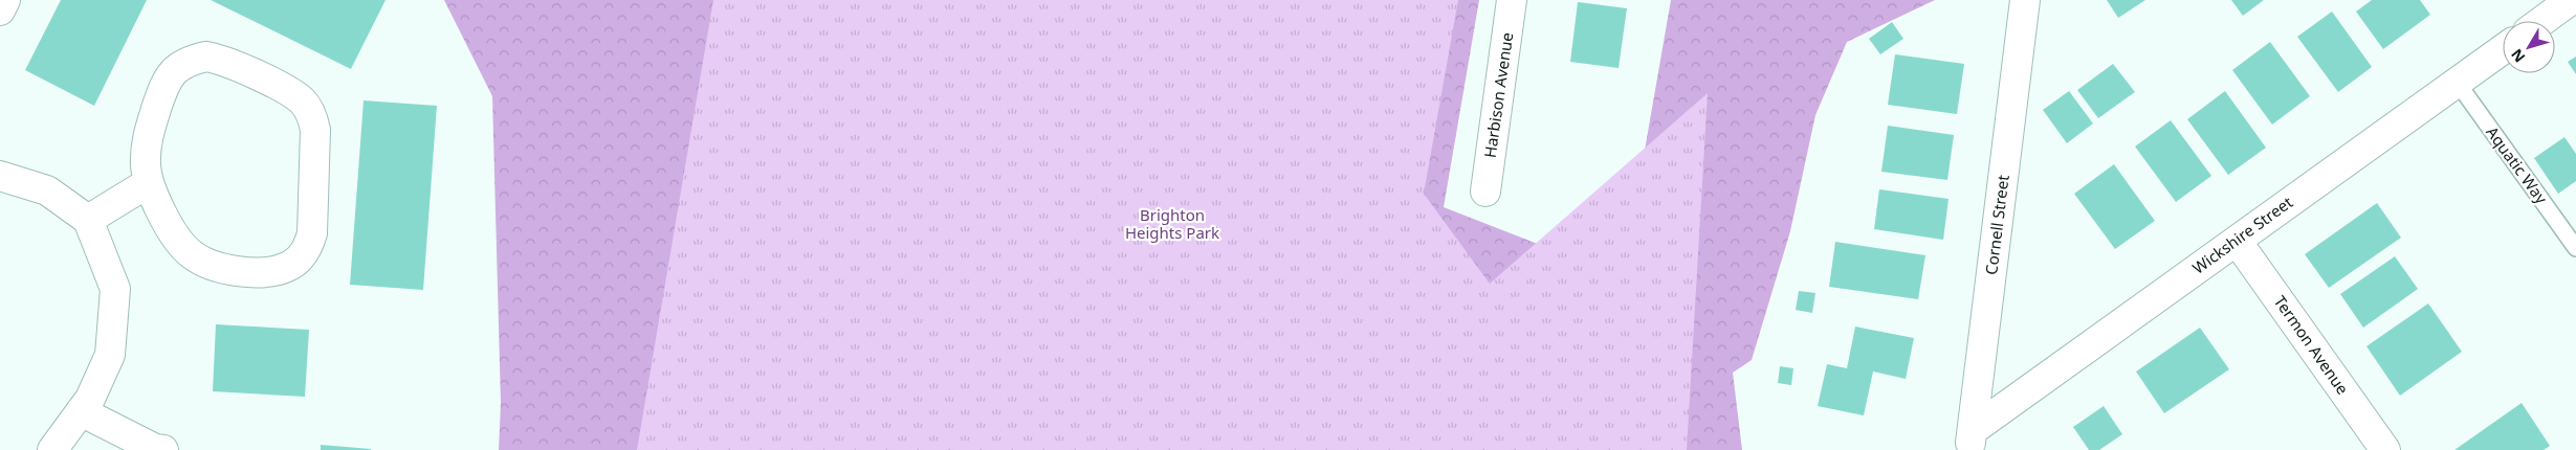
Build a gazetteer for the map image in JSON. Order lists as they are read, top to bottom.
{
  "streets": {
    "street": [
      "Harbison Avenue",
      "Cornell Street",
      "Wickshire Street",
      "Termon Avenue"
    ],
    "lane": ["Aquatic Way"]
  },
  "crossings": [
    ["Aquatic Way", "Wickshire Street"],
    ["Cornell Street", "Wickshire Street"],
    ["Wickshire Street", "Termon Avenue"]
  ],
  "parks": ["Brighton Heights Park"],
  "north": "bottom left"
}
